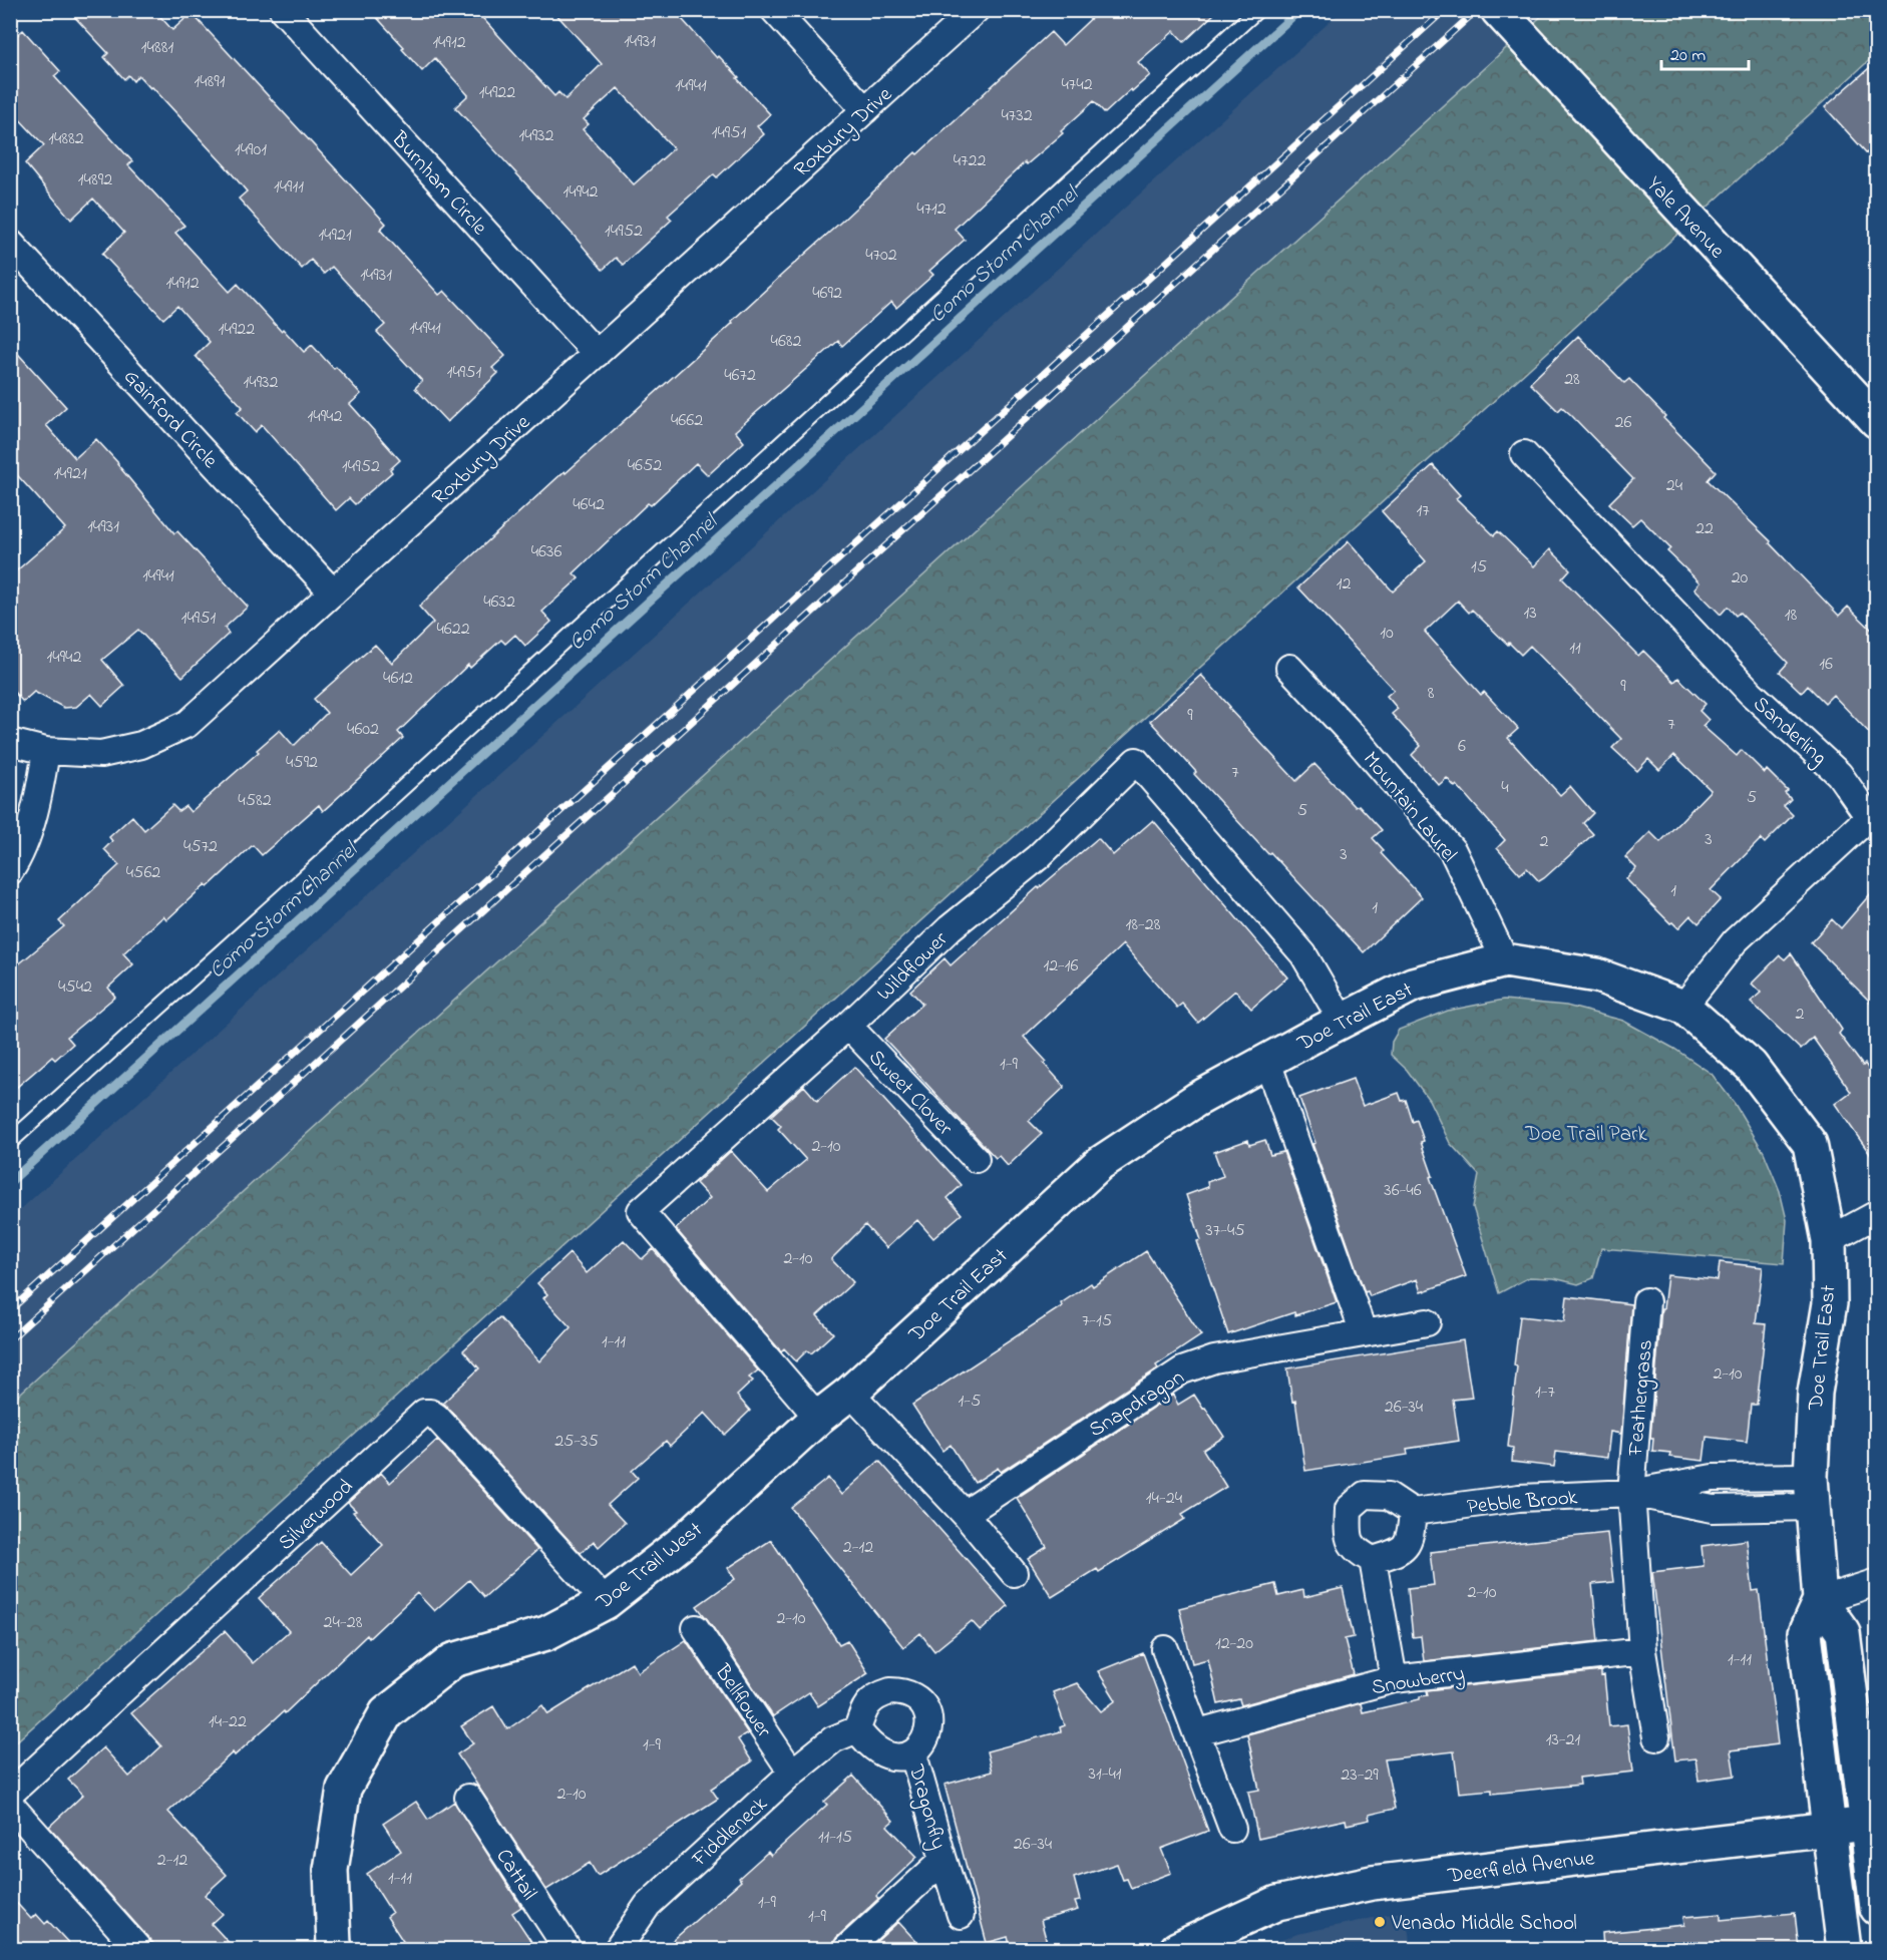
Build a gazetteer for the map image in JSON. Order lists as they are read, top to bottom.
{
  "streets": {
    "street": [
      "Roxbury Drive",
      "Burnham Circle",
      "Yale Avenue",
      "Gainford Circle",
      "Sanderling",
      "Mountain Laurel",
      "Wildflower",
      "Doe Trail East",
      "Sweet Clover",
      "Feathergrass",
      "Snapdragon",
      "Pebble Brook",
      "Silverwood",
      "Doe Trail West",
      "Snowberry",
      "Bellflower",
      "Dragonfly",
      "Fiddleneck",
      "Deerfield Avenue",
      "Cattail"
    ]
  },
  "crossings": [
    ["Roxbury Drive", "Burnham Circle"],
    ["Roxbury Drive", "Gainford Circle"],
    ["Sanderling", "Doe Trail East"],
    ["Mountain Laurel", "Doe Trail East"],
    ["Wildflower", "Doe Trail East"],
    ["Wildflower", "Sweet Clover"],
    ["Wildflower", "Doe Trail West"],
    ["Doe Trail East", "Pebble Brook"],
    ["Doe Trail East", "Doe Trail West"],
    ["Doe Trail East", "Deerfield Avenue"],
    ["Feathergrass", "Pebble Brook"],
    ["Silverwood", "Doe Trail West"],
    ["Bellflower", "Fiddleneck"],
    ["Dragonfly", "Fiddleneck"]
  ],
  "water": ["Como Storm Channel"],
  "parks": ["Doe Trail Park"],
  "places": ["Venado Middle School"],
  "house_numbers": [
    "14931",
    "14912",
    "14881",
    "14891",
    "4742",
    "14941",
    "14922",
    "4732",
    "14951",
    "14932",
    "14882",
    "14901",
    "4722",
    "14892",
    "14911",
    "14942",
    "4712",
    "14952",
    "14921",
    "4702",
    "14931",
    "14912",
    "4692",
    "14941",
    "14922",
    "4682",
    "14951",
    "4672",
    "28",
    "14932",
    "14942",
    "4662",
    "26",
    "4652",
    "14952",
    "14921",
    "24",
    "4642",
    "17",
    "14931",
    "22",
    "4636",
    "15",
    "14941",
    "20",
    "12",
    "4632",
    "13",
    "18",
    "14951",
    "4622",
    "10",
    "11",
    "14942",
    "16",
    "4612",
    "9",
    "8",
    "9",
    "7",
    "4602",
    "6",
    "4592",
    "7",
    "4",
    "5",
    "4582",
    "5",
    "3",
    "2",
    "4572",
    "3",
    "4562",
    "1",
    "1",
    "18-28",
    "12-16",
    "4542",
    "2",
    "1-9",
    "2-10",
    "36-46",
    "37-45",
    "2-10",
    "7-15",
    "1-11",
    "2-10",
    "1-7",
    "1-5",
    "26-34",
    "25-35",
    "14-24",
    "2-12",
    "2-10",
    "2-10",
    "24-28",
    "12-20",
    "1-11",
    "14-22",
    "13-21",
    "1-9",
    "31-41",
    "23-29",
    "2-10",
    "11-15",
    "26-34",
    "2-12",
    "1-11",
    "1-9",
    "1-9"
  ],
  "scale_bar": "20 m"
}
